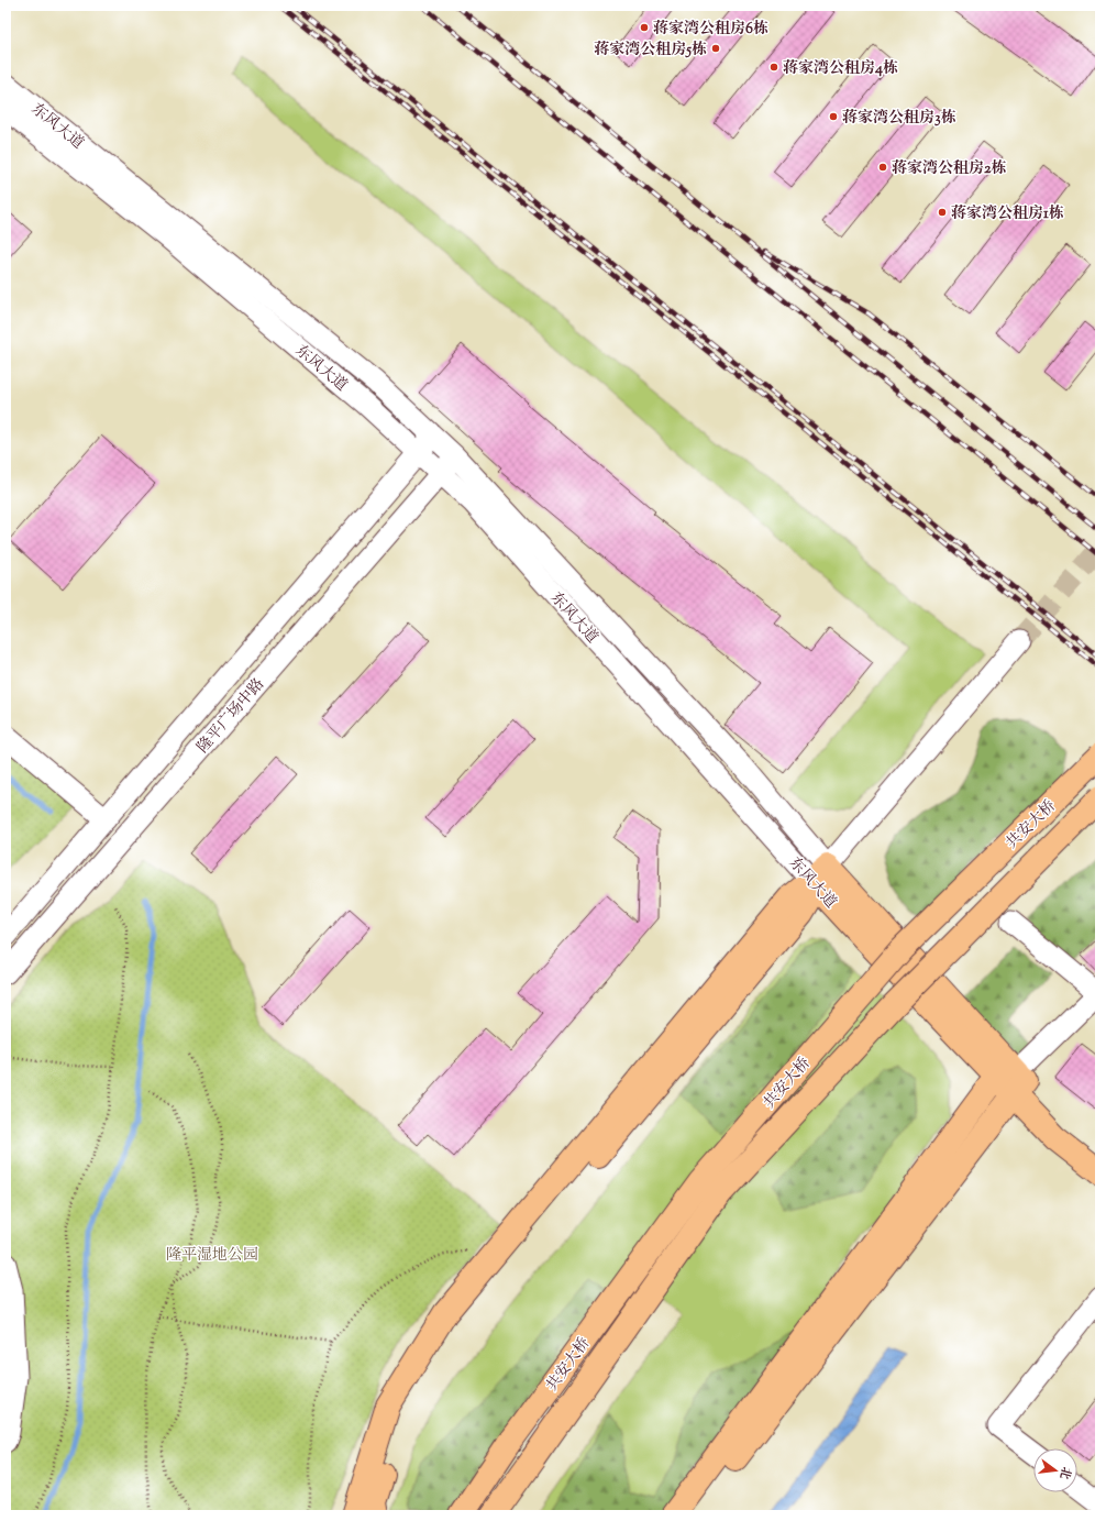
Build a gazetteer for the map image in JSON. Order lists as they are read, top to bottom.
{
  "streets": {
    "main road": ["共安大桥"],
    "street": ["东风大道", "隆平广场中路"]
  },
  "crossings": [
    ["东风大道", "隆平广场中路"]
  ],
  "parks": ["隆平湿地公园"],
  "places": [
    "蒋家湾公租房6栋",
    "蒋家湾公租房5栋",
    "蒋家湾公租房4栋",
    "蒋家湾公租房3栋",
    "蒋家湾公租房2栋",
    "蒋家湾公租房1栋"
  ],
  "north": "right"
}
